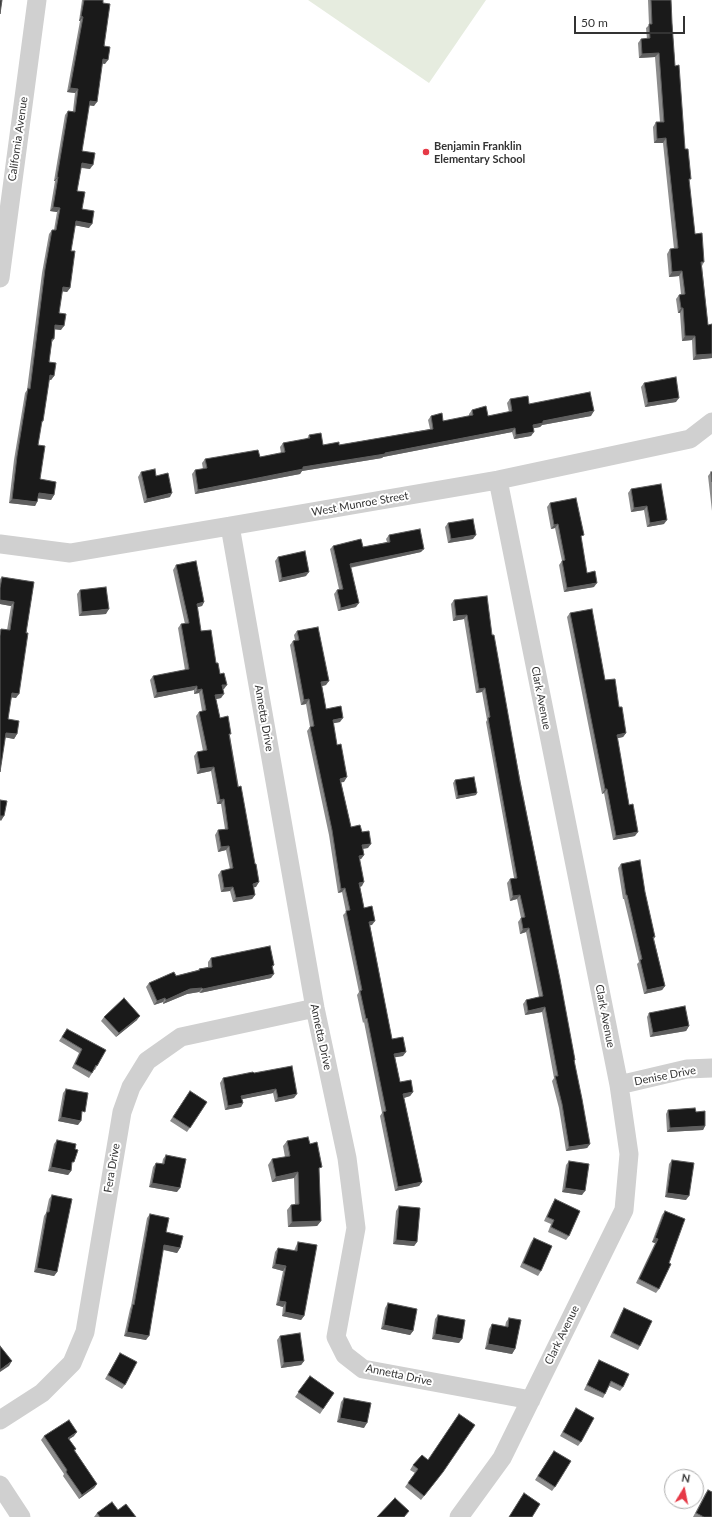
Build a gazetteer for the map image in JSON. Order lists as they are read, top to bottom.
{
  "streets": {
    "street": [
      "California Avenue",
      "West Munroe Street",
      "Clark Avenue",
      "Annetta Drive",
      "Denise Drive",
      "Fera Drive"
    ]
  },
  "crossings": [
    ["West Munroe Street", "Clark Avenue"],
    ["West Munroe Street", "Annetta Drive"],
    ["Clark Avenue", "Annetta Drive"],
    ["Clark Avenue", "Denise Drive"],
    ["Annetta Drive", "Fera Drive"]
  ],
  "places": ["Benjamin Franklin Elementary School"],
  "scale_bar": "50 m",
  "north": "top"
}
